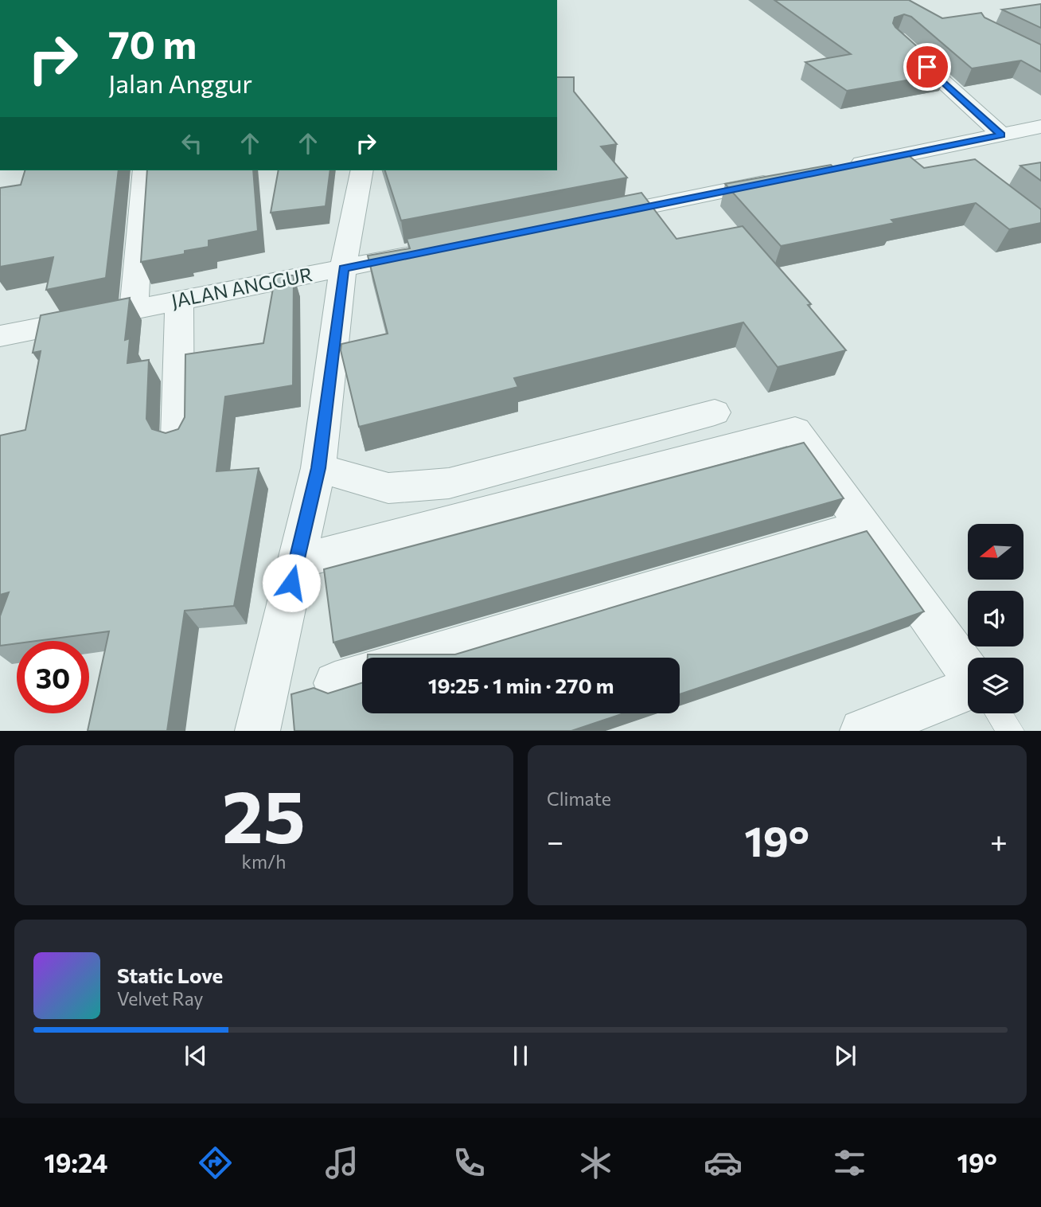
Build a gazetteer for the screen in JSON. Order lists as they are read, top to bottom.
{
  "streets": {
    "street": ["JALAN ANGGUR"]
  },
  "north": "left",
  "page": {
    "turn": ["70 m", "Jalan Anggur"],
    "limit": "30",
    "trip": "19:25 · 1 min · 270 m",
    "tile": [
      ["25", "km/h"],
      "Climate"
    ],
    "heat": ["−", "19°", "+"],
    "song": ["Static Love", "Velvet Ray"],
    "tabs": ["19:24", "19°"]
  }
}
